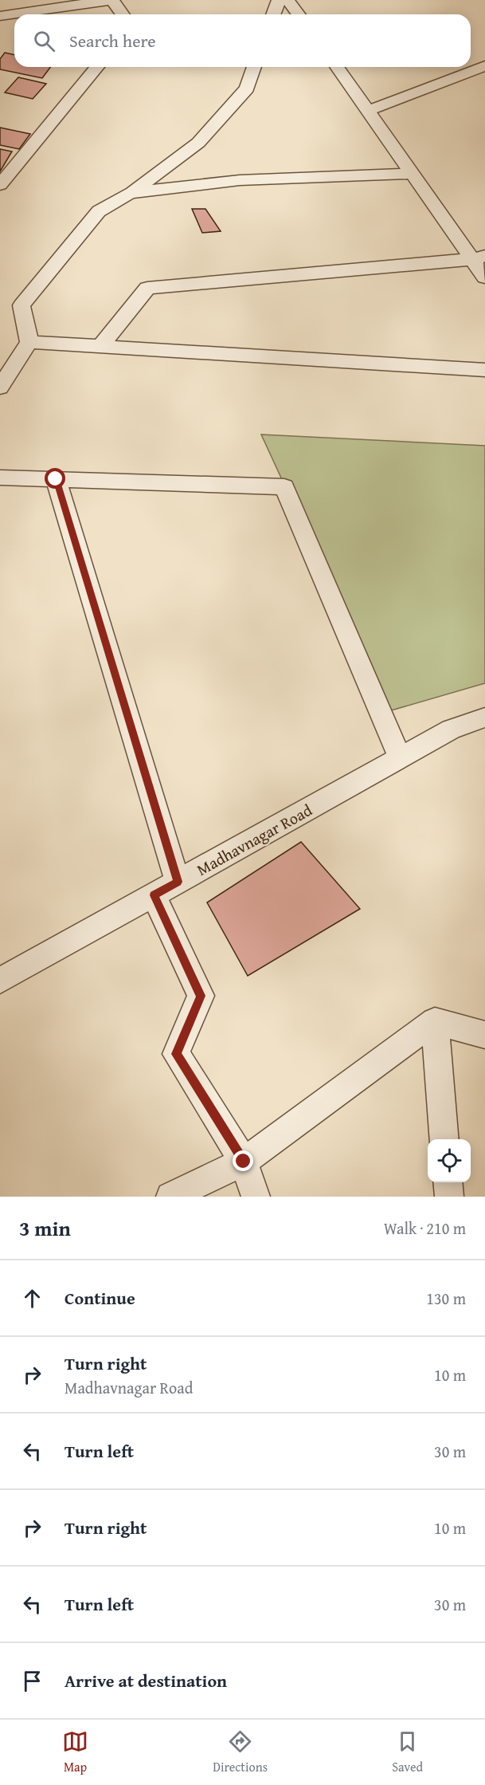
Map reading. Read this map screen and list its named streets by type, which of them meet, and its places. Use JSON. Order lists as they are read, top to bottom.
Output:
{
  "streets": {
    "street": ["Madhavnagar Road"]
  },
  "page": {
    "search": "Search here",
    "heading": ["3 min", "Walk · 210 m"],
    "list": [
      ["Continue", "130 m"],
      ["Turn right", "Madhavnagar Road", "10 m"],
      ["Turn left", "30 m"],
      ["Turn right", "10 m"],
      ["Turn left", "30 m"],
      "Arrive at destination"
    ],
    "nav": ["Map", "Directions", "Saved"]
  }
}
